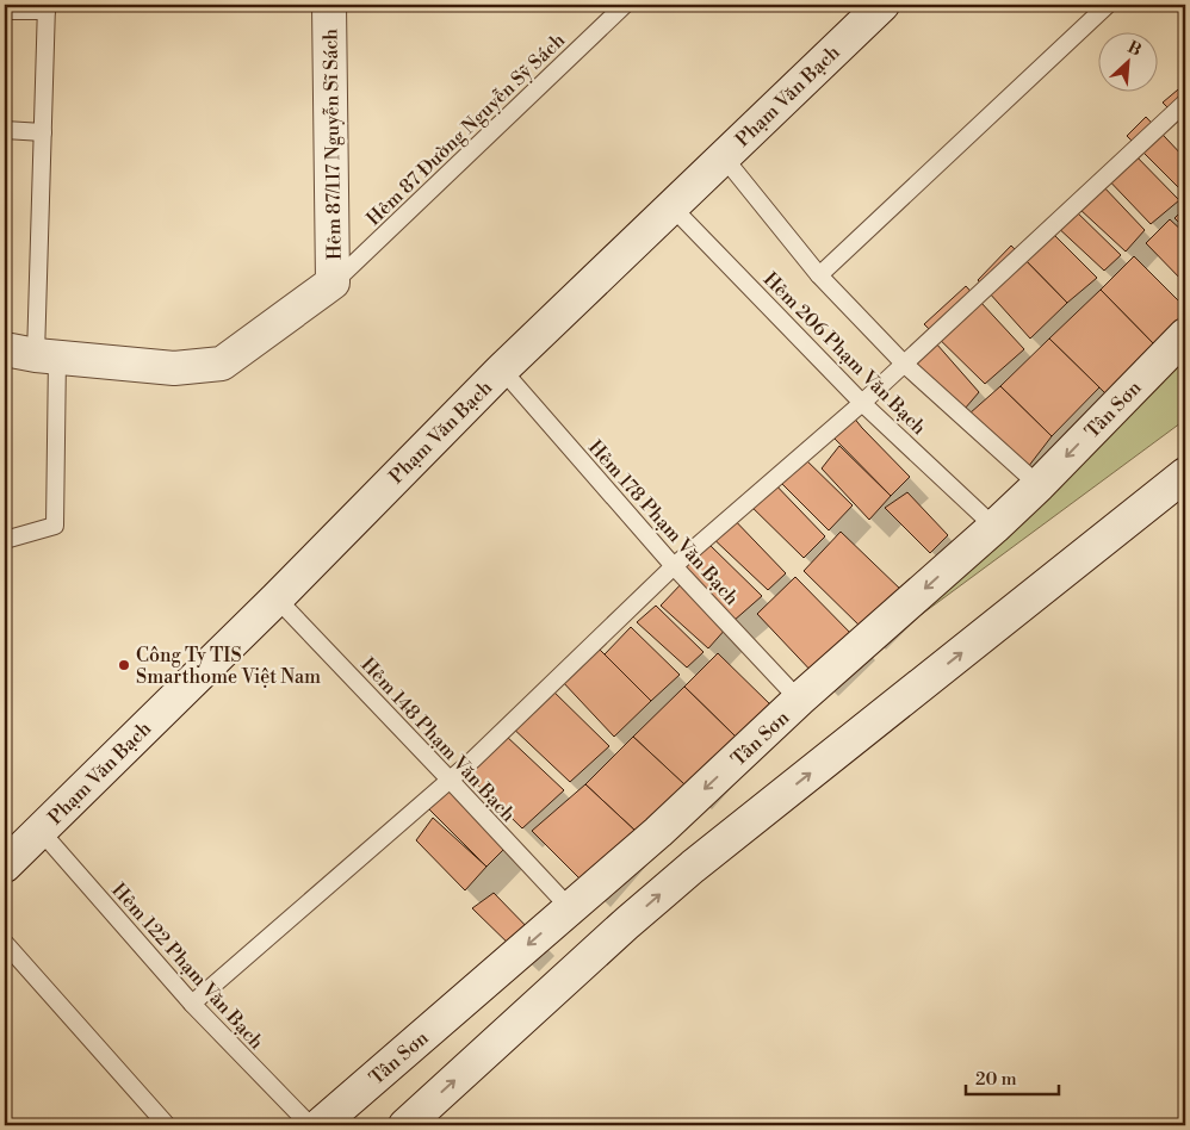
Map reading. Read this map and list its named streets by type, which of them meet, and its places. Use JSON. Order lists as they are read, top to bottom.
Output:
{
  "streets": {
    "street": ["Phạm Văn Bạch", "Hẻm 87/117 Nguyễn Sĩ Sách", "Tân Sơn"],
    "lane": [
      "Hẻm 87 Đường Nguyễn Sỹ Sách",
      "Hẻm 206 Phạm Văn Bạch",
      "Hẻm 178 Phạm Văn Bạch",
      "Hẻm 148 Phạm Văn Bạch",
      "Hẻm 122 Phạm Văn Bạch"
    ]
  },
  "crossings": [
    ["Phạm Văn Bạch", "Hẻm 206 Phạm Văn Bạch"],
    ["Phạm Văn Bạch", "Hẻm 178 Phạm Văn Bạch"],
    ["Phạm Văn Bạch", "Hẻm 148 Phạm Văn Bạch"],
    ["Phạm Văn Bạch", "Hẻm 122 Phạm Văn Bạch"],
    ["Hẻm 87 Đường Nguyễn Sỹ Sách", "Hẻm 87/117 Nguyễn Sĩ Sách"],
    ["Hẻm 206 Phạm Văn Bạch", "Tân Sơn"],
    ["Tân Sơn", "Hẻm 178 Phạm Văn Bạch"],
    ["Tân Sơn", "Hẻm 148 Phạm Văn Bạch"]
  ],
  "places": ["Công Ty TIS Smarthome Việt Nam"],
  "scale_bar": "20 m",
  "north": "top right"
}
